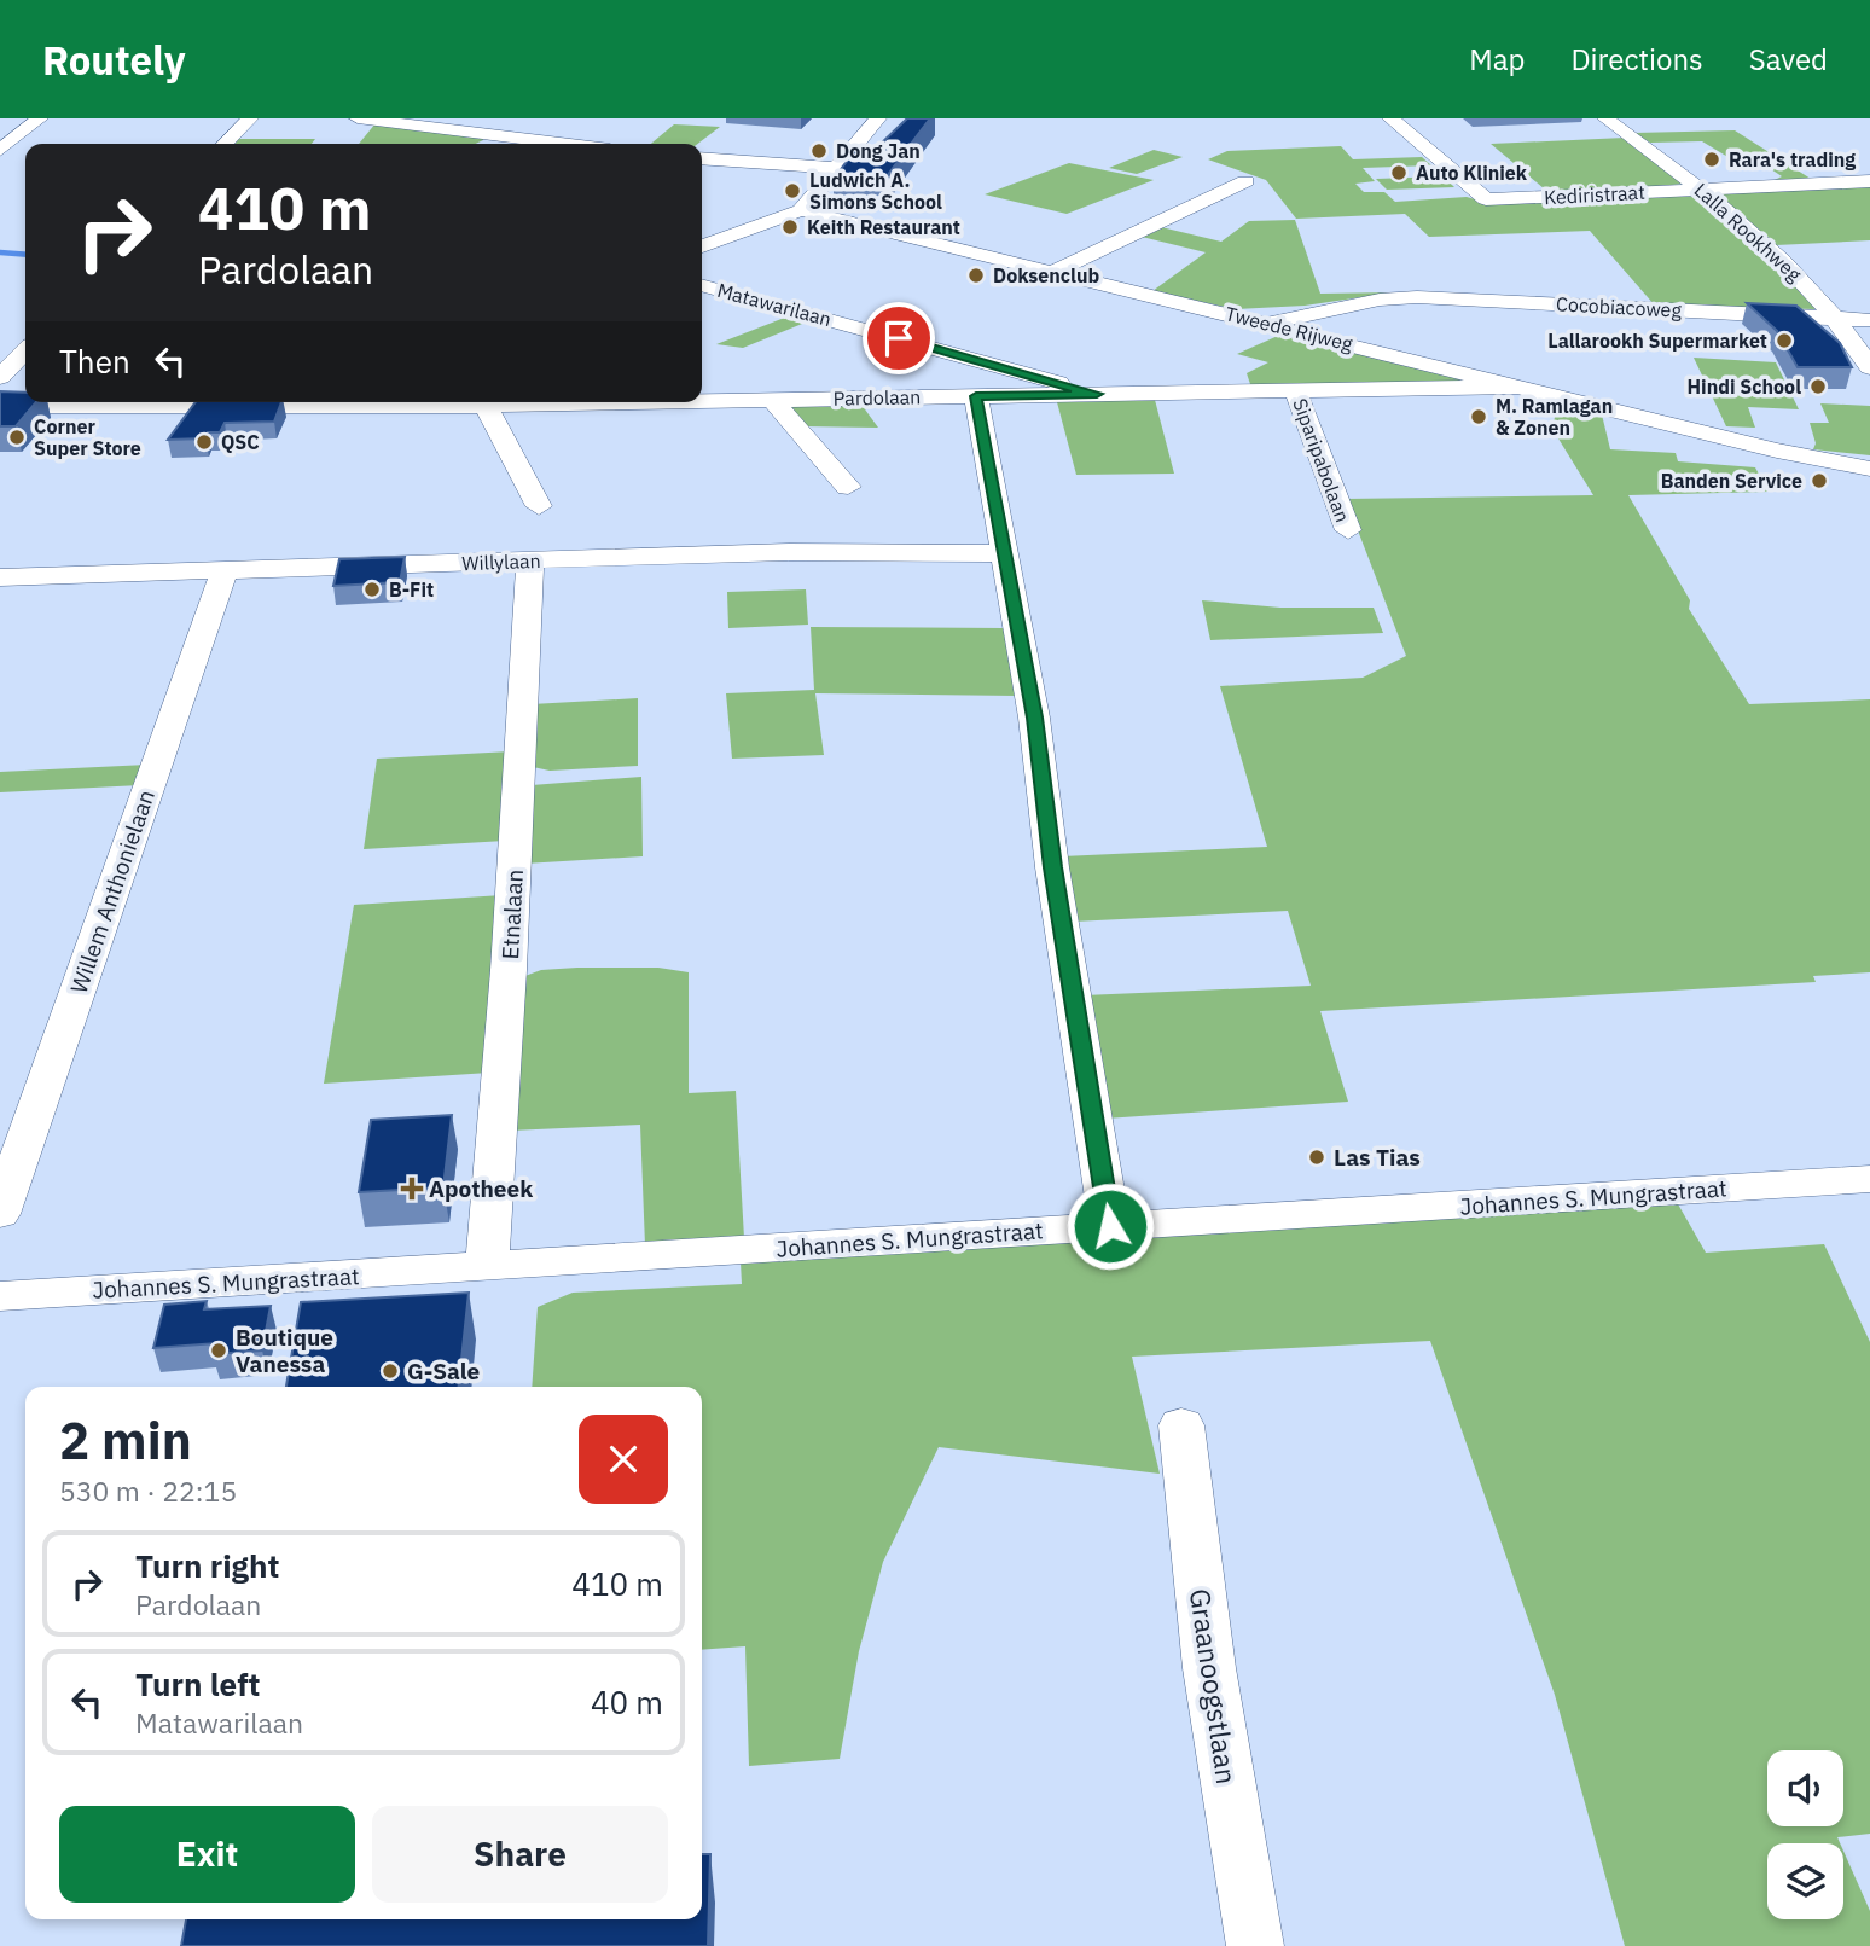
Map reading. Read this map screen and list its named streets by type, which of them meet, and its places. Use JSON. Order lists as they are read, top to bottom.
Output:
{
  "streets": {
    "street": [
      "Kediristraat",
      "Lalla Rookhweg",
      "Matawarilaan",
      "Cocobiacoweg",
      "Tweede Rijweg",
      "Pardolaan",
      "Siparipabolaan",
      "Willylaan",
      "Willem Anthonielaan",
      "Etnalaan",
      "Johannes S. Mungrastraat",
      "Graanoogstlaan"
    ]
  },
  "crossings": [
    ["Kediristraat", "Lalla Rookhweg"],
    ["Lalla Rookhweg", "Cocobiacoweg"],
    ["Matawarilaan", "Pardolaan"],
    ["Cocobiacoweg", "Tweede Rijweg"],
    ["Tweede Rijweg", "Pardolaan"],
    ["Pardolaan", "Siparipabolaan"],
    ["Willylaan", "Willem Anthonielaan"],
    ["Willylaan", "Etnalaan"],
    ["Etnalaan", "Johannes S. Mungrastraat"]
  ],
  "places": {
    "other": [
      "Dong Jan",
      "Rara's trading",
      "Auto Kliniek",
      "Ludwich A. Simons School",
      "Keith Restaurant",
      "Doksenclub",
      "Lallarookh Supermarket",
      "Hindi School",
      "M. Ramlagan & Zonen",
      "Corner Super Store",
      "QSC",
      "Banden Service",
      "B-Fit",
      "Las Tias",
      "Boutique Vanessa",
      "G-Sale"
    ],
    "health": ["Apotheek"]
  },
  "page": {
    "header": "Routely",
    "nav": ["Map", "Directions", "Saved"],
    "turn": ["410 m", "Pardolaan"],
    "then": "Then",
    "heading": ["2 min", "530 m · 22:15"],
    "list": [
      {
        "name": "Turn right",
        "note": "Pardolaan",
        "value": "410 m"
      },
      {
        "name": "Turn left",
        "note": "Matawarilaan",
        "value": "40 m"
      }
    ],
    "buttons": ["Exit", "Share"]
  }
}
